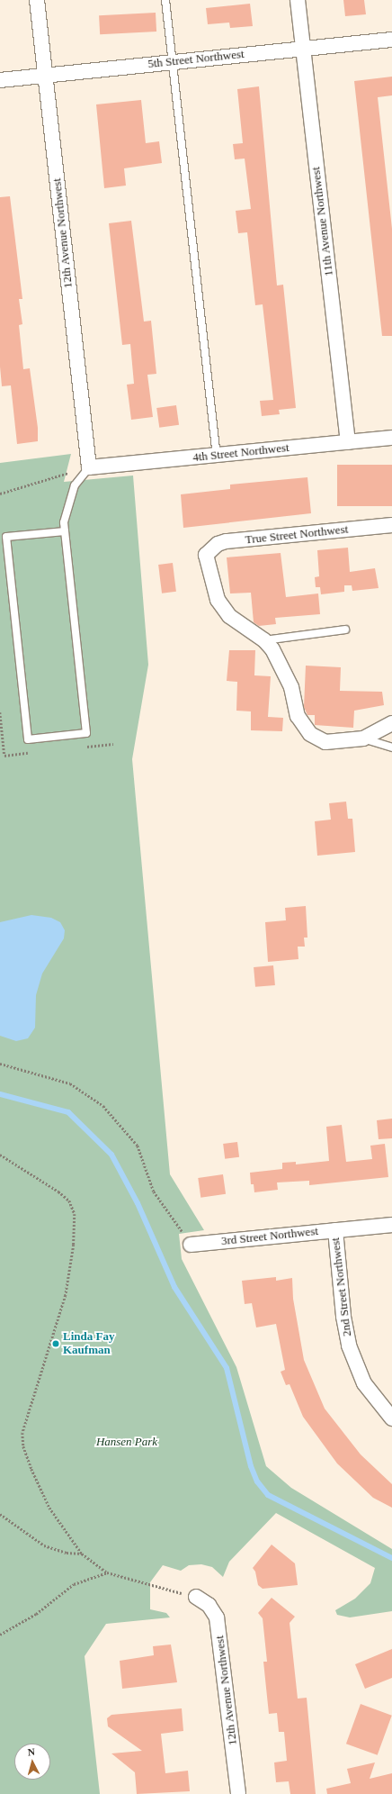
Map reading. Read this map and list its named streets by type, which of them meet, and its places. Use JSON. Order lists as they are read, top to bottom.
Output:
{
  "streets": {
    "street": [
      "5th Street Northwest",
      "11th Avenue Northwest",
      "12th Avenue Northwest",
      "4th Street Northwest",
      "True Street Northwest",
      "3rd Street Northwest",
      "2nd Street Northwest"
    ]
  },
  "crossings": [
    ["5th Street Northwest", "11th Avenue Northwest"],
    ["5th Street Northwest", "12th Avenue Northwest"],
    ["11th Avenue Northwest", "4th Street Northwest"],
    ["12th Avenue Northwest", "4th Street Northwest"],
    ["3rd Street Northwest", "2nd Street Northwest"]
  ],
  "parks": ["Hansen Park"],
  "places": ["Linda Fay Kaufman"],
  "north": "top"
}
